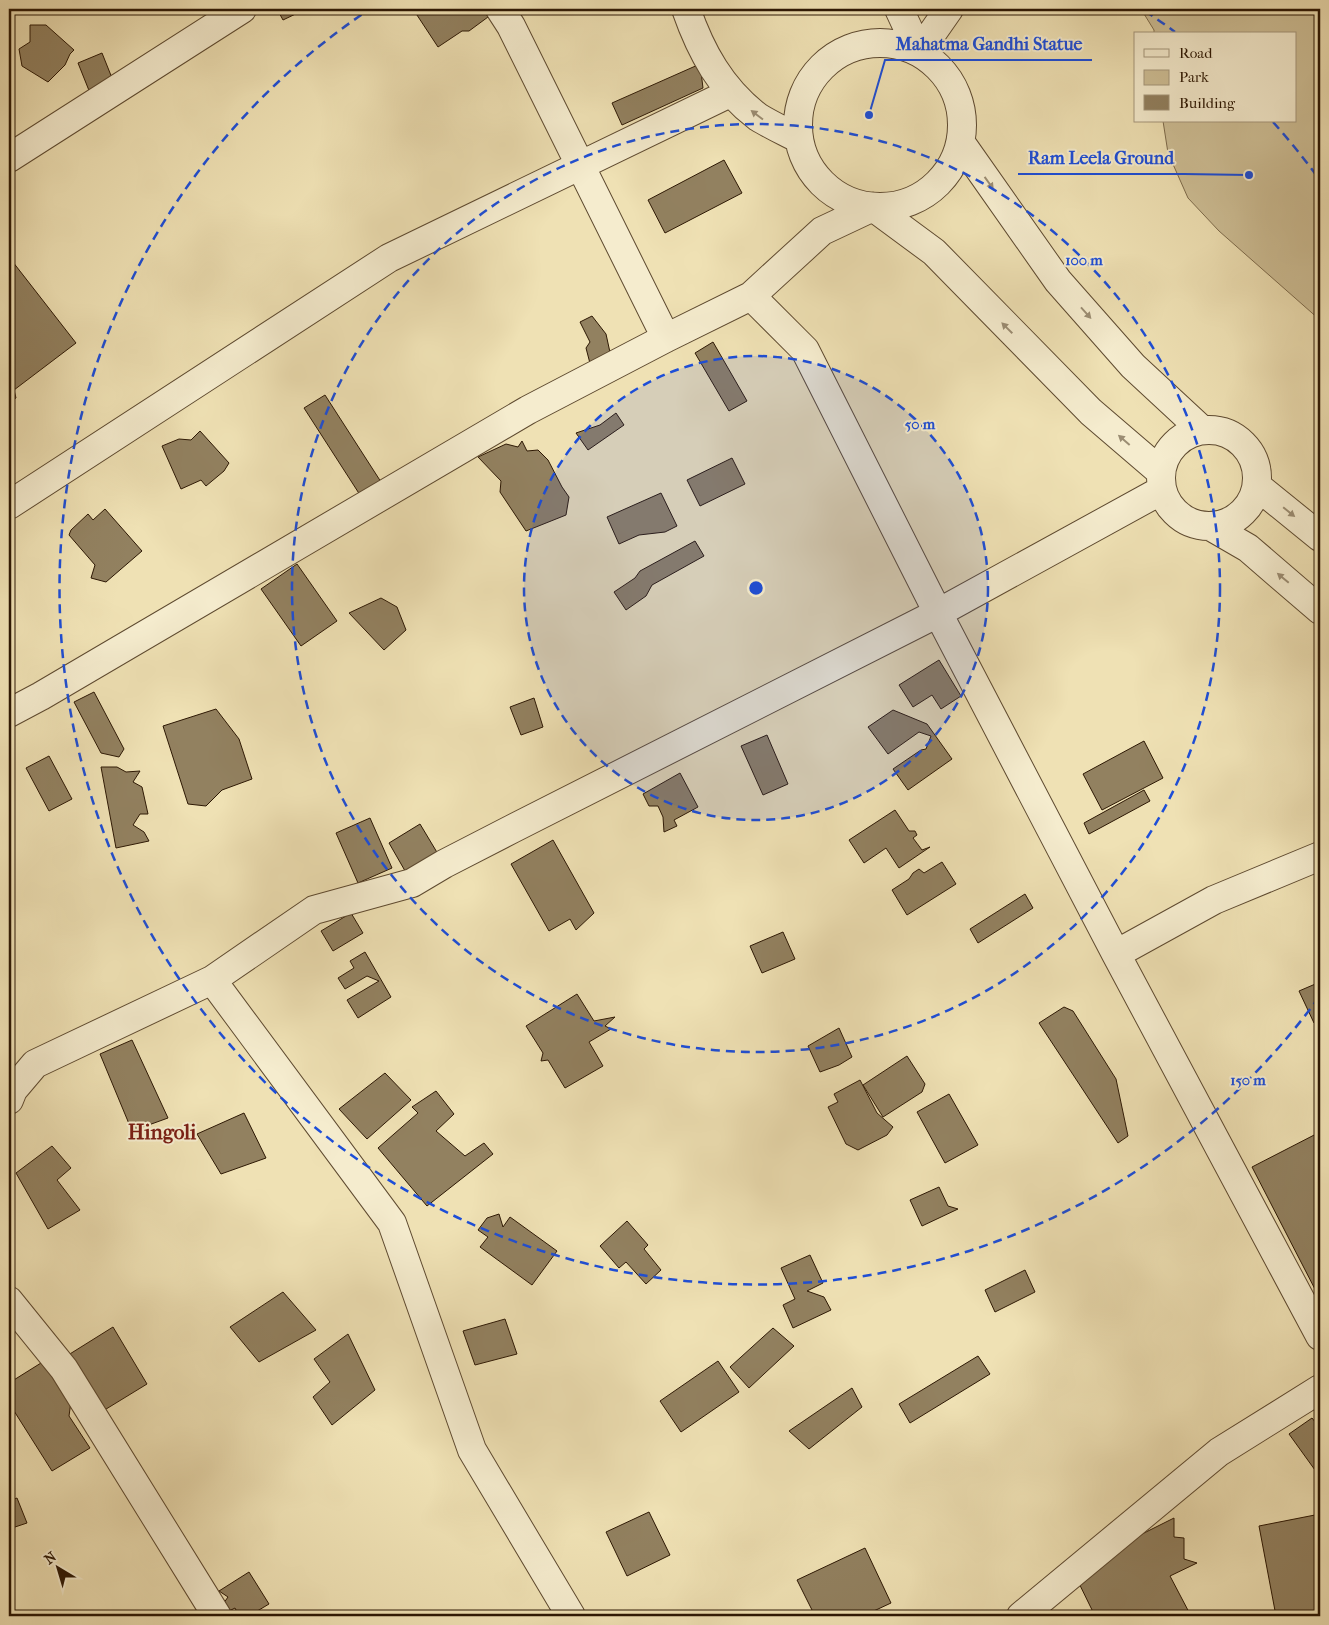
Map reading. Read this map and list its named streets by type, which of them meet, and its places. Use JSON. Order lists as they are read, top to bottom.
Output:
{
  "districts": ["Hingoli"],
  "places": ["Mahatma Gandhi Statue", "Ram Leela Ground"],
  "legend": ["Road", "Park", "Building"],
  "north": "top left",
  "rings": ["100 m", "50 m", "150 m"]
}
